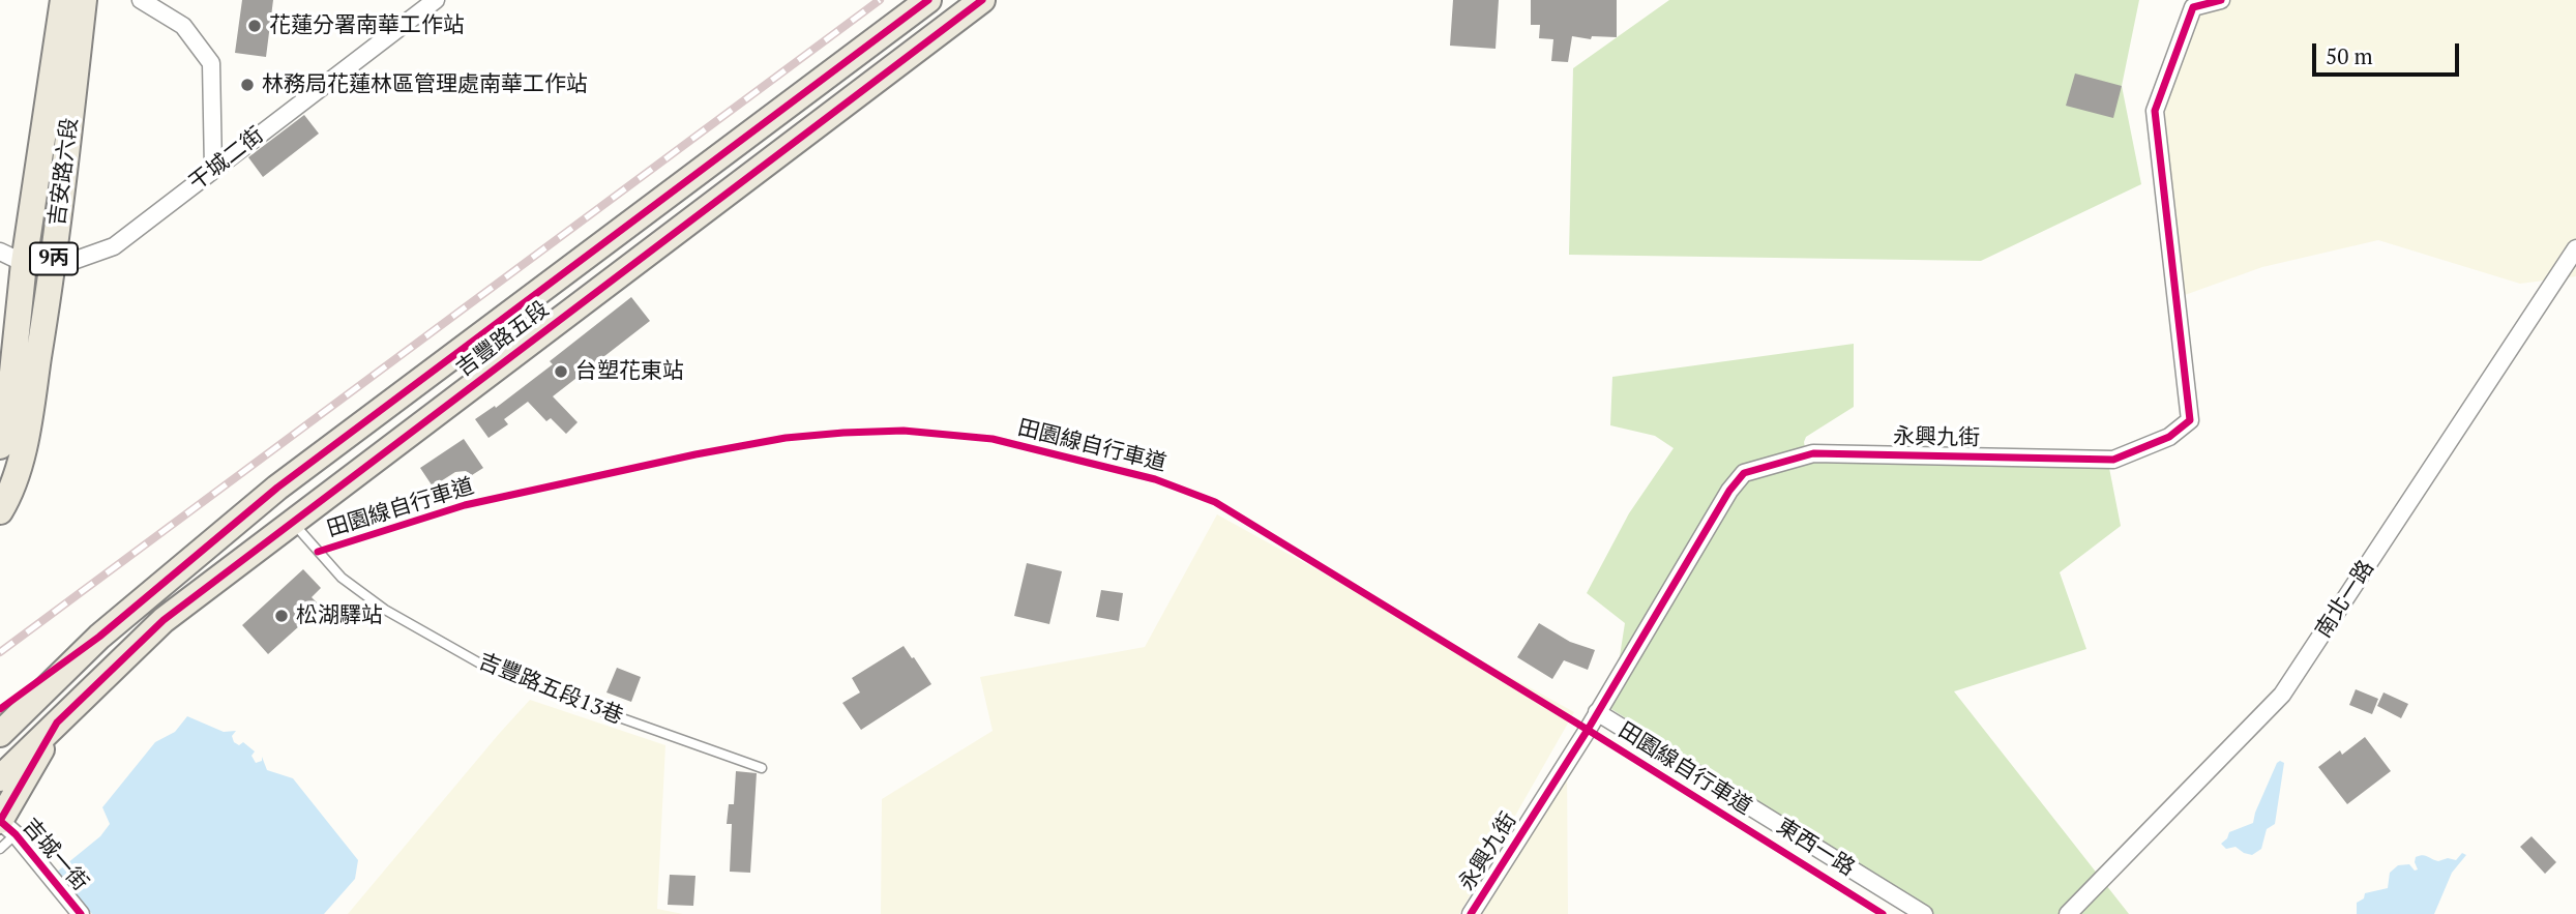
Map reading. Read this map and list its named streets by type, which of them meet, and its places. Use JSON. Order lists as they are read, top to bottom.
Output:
{
  "streets": {
    "main road": ["吉安路六段", "9丙", "吉豐路五段"],
    "street": [
      "干城二街",
      "永興九街",
      "南北一路",
      "東西一路",
      "吉城一街"
    ],
    "lane": ["吉豐路五段13巷"],
    "cycle path": ["田園線自行車道"]
  },
  "crossings": [
    ["干城二街", "吉安路六段"],
    ["吉豐路五段", "吉豐路五段13巷"],
    ["永興九街", "東西一路"]
  ],
  "places": [
    "花蓮分署南華工作站",
    "林務局花蓮林區管理處南華工作站",
    "台塑花東站",
    "松湖驛站"
  ],
  "scale_bar": "50 m"
}
